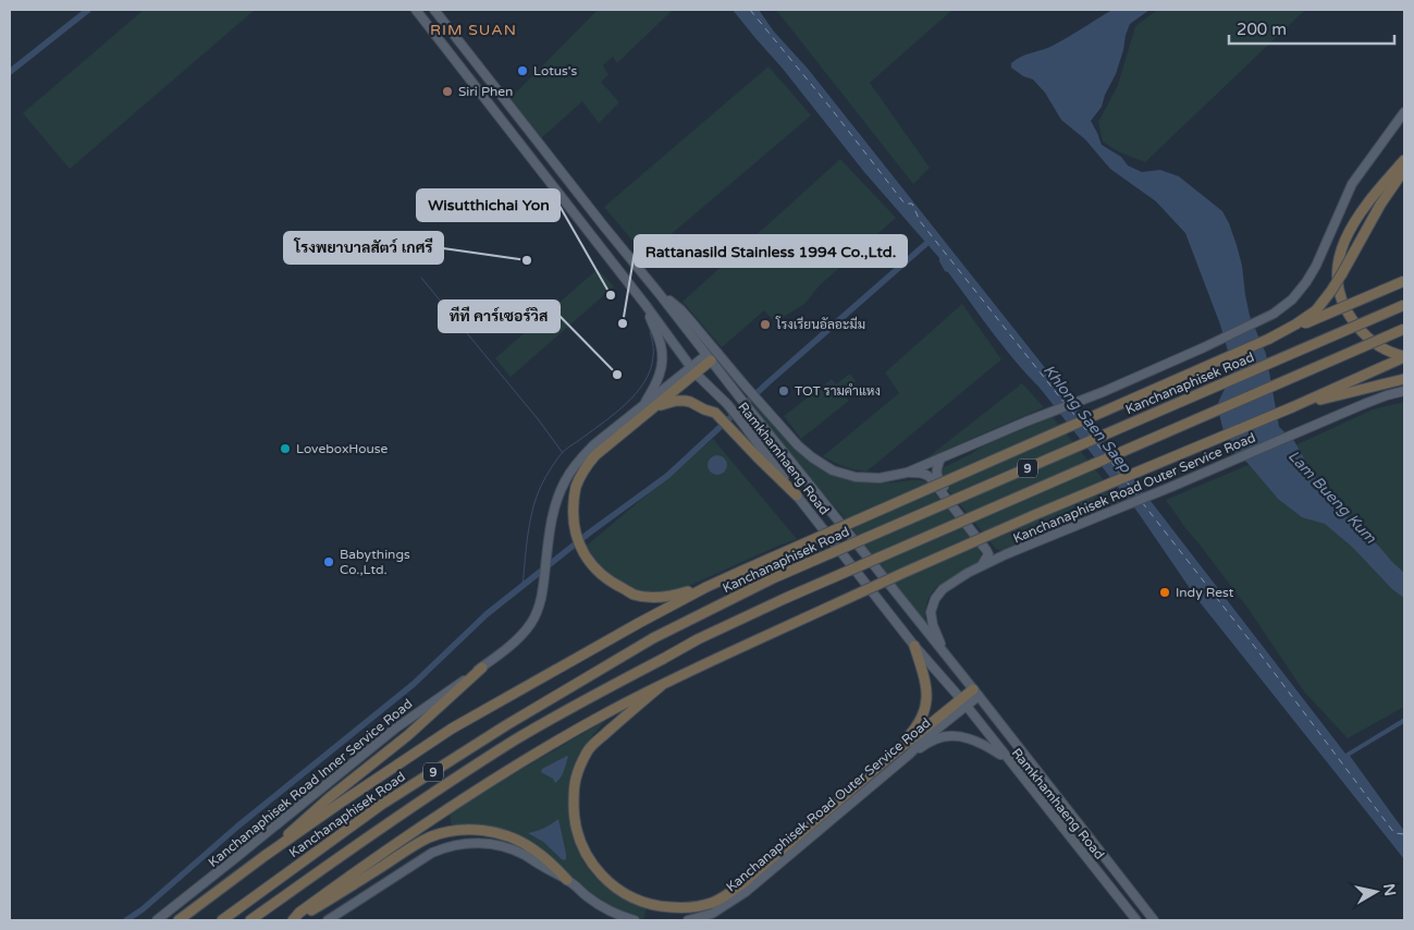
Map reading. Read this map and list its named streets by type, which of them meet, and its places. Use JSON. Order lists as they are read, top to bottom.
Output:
{
  "streets": {
    "highway": ["Kanchanaphisek Road", "9"],
    "main road": ["Ramkhamhaeng Road", "Kanchanaphisek Road Outer Service Road", "Kanchanaphisek Road Inner Service Road"]
  },
  "crossings": [
    ["Ramkhamhaeng Road", "Kanchanaphisek Road Outer Service Road"],
    ["Ramkhamhaeng Road", "Kanchanaphisek Road Inner Service Road"]
  ],
  "districts": ["RIM SUAN"],
  "water": ["Khlong Saen Saep", "Lam Bueng Kum"],
  "places": [
    "Lotus's",
    "Siri Phen",
    "โรงพยาบาลสัตว์ เกศรี",
    "Wisutthichai Yon",
    "Rattanasild Stainless 1994 Co.,Ltd.",
    "โรงเรียนอัลอะมีม",
    "ทีที คาร์เซอร์วิส",
    "TOT รามคำแหง",
    "LoveboxHouse",
    "Babythings Co.,Ltd.",
    "Indy Rest"
  ],
  "scale_bar": "200 m",
  "north": "right"
}
